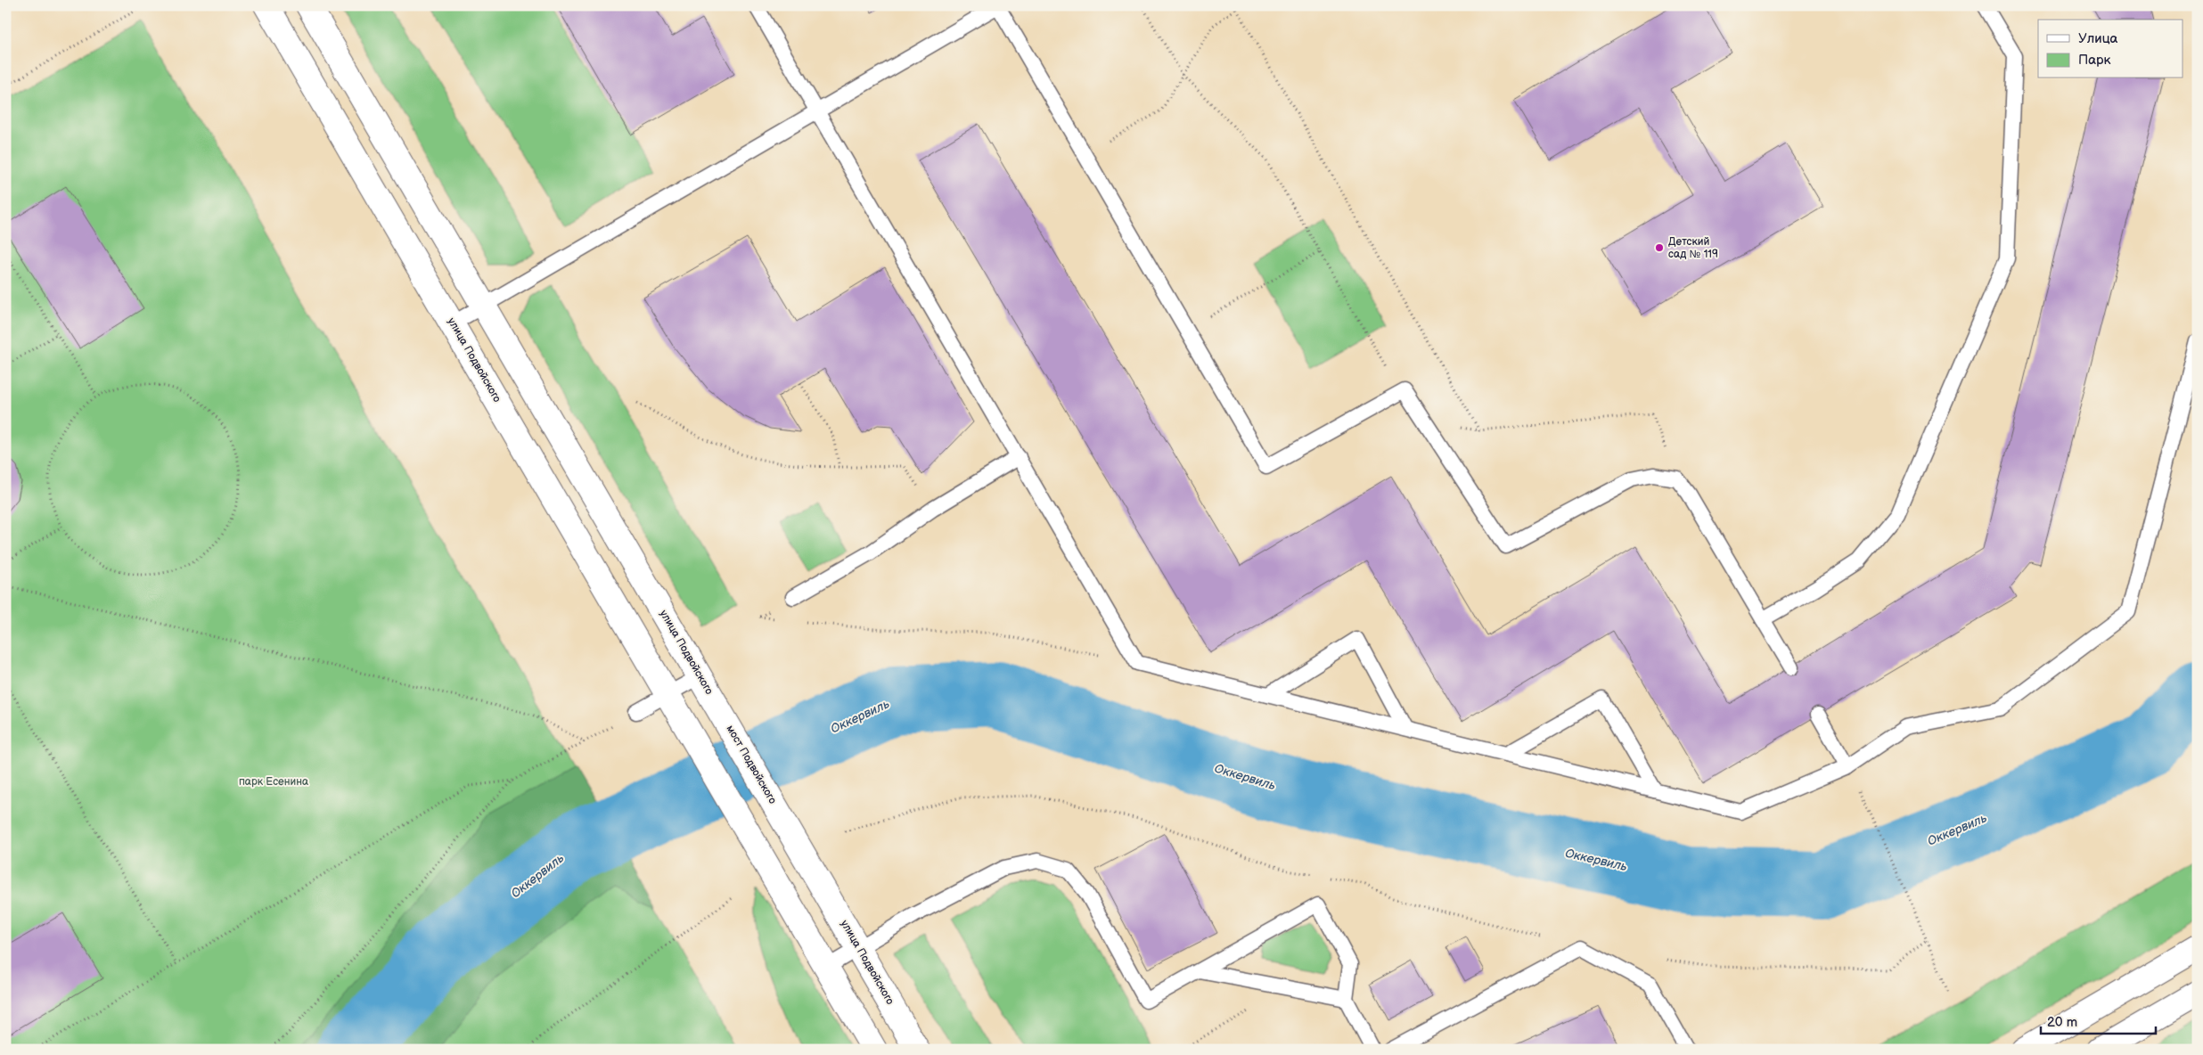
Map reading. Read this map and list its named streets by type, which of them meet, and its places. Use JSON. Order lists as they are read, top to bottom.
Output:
{
  "streets": {
    "street": ["улица Подвойского", "мост Подвойского"]
  },
  "crossings": [
    ["улица Подвойского", "мост Подвойского"]
  ],
  "water": ["Оккервиль"],
  "parks": ["парк Есенина"],
  "places": ["Детский сад № 119"],
  "legend": ["Улица", "Парк"],
  "scale_bar": "20 m"
}
